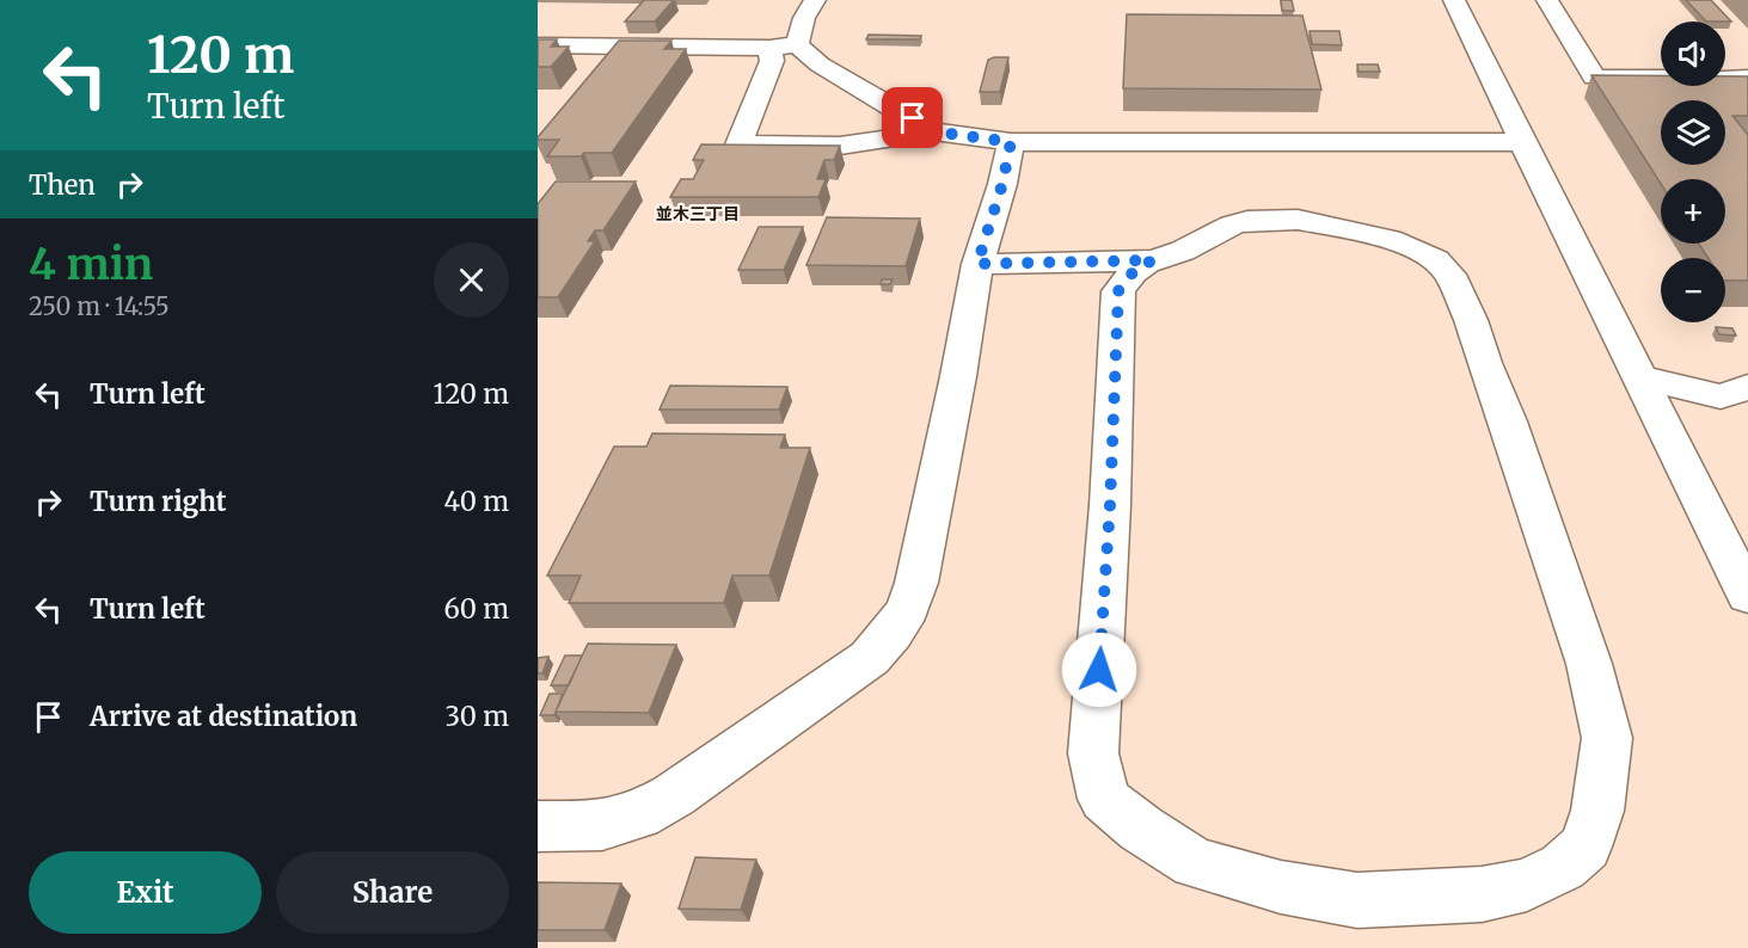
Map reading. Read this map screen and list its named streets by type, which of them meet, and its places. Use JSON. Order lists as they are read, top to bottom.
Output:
{
  "districts": ["並木三丁目"],
  "page": {
    "turn": ["120 m", "Turn left"],
    "map_buttons": ["+", "−"],
    "then": "Then",
    "heading": ["4 min", "250 m · 14:55"],
    "list": [
      {
        "name": "Turn left",
        "value": "120 m"
      },
      {
        "name": "Turn right",
        "value": "40 m"
      },
      {
        "name": "Turn left",
        "value": "60 m"
      },
      {
        "name": "Arrive at destination",
        "value": "30 m"
      }
    ],
    "buttons": ["Exit", "Share"]
  }
}
